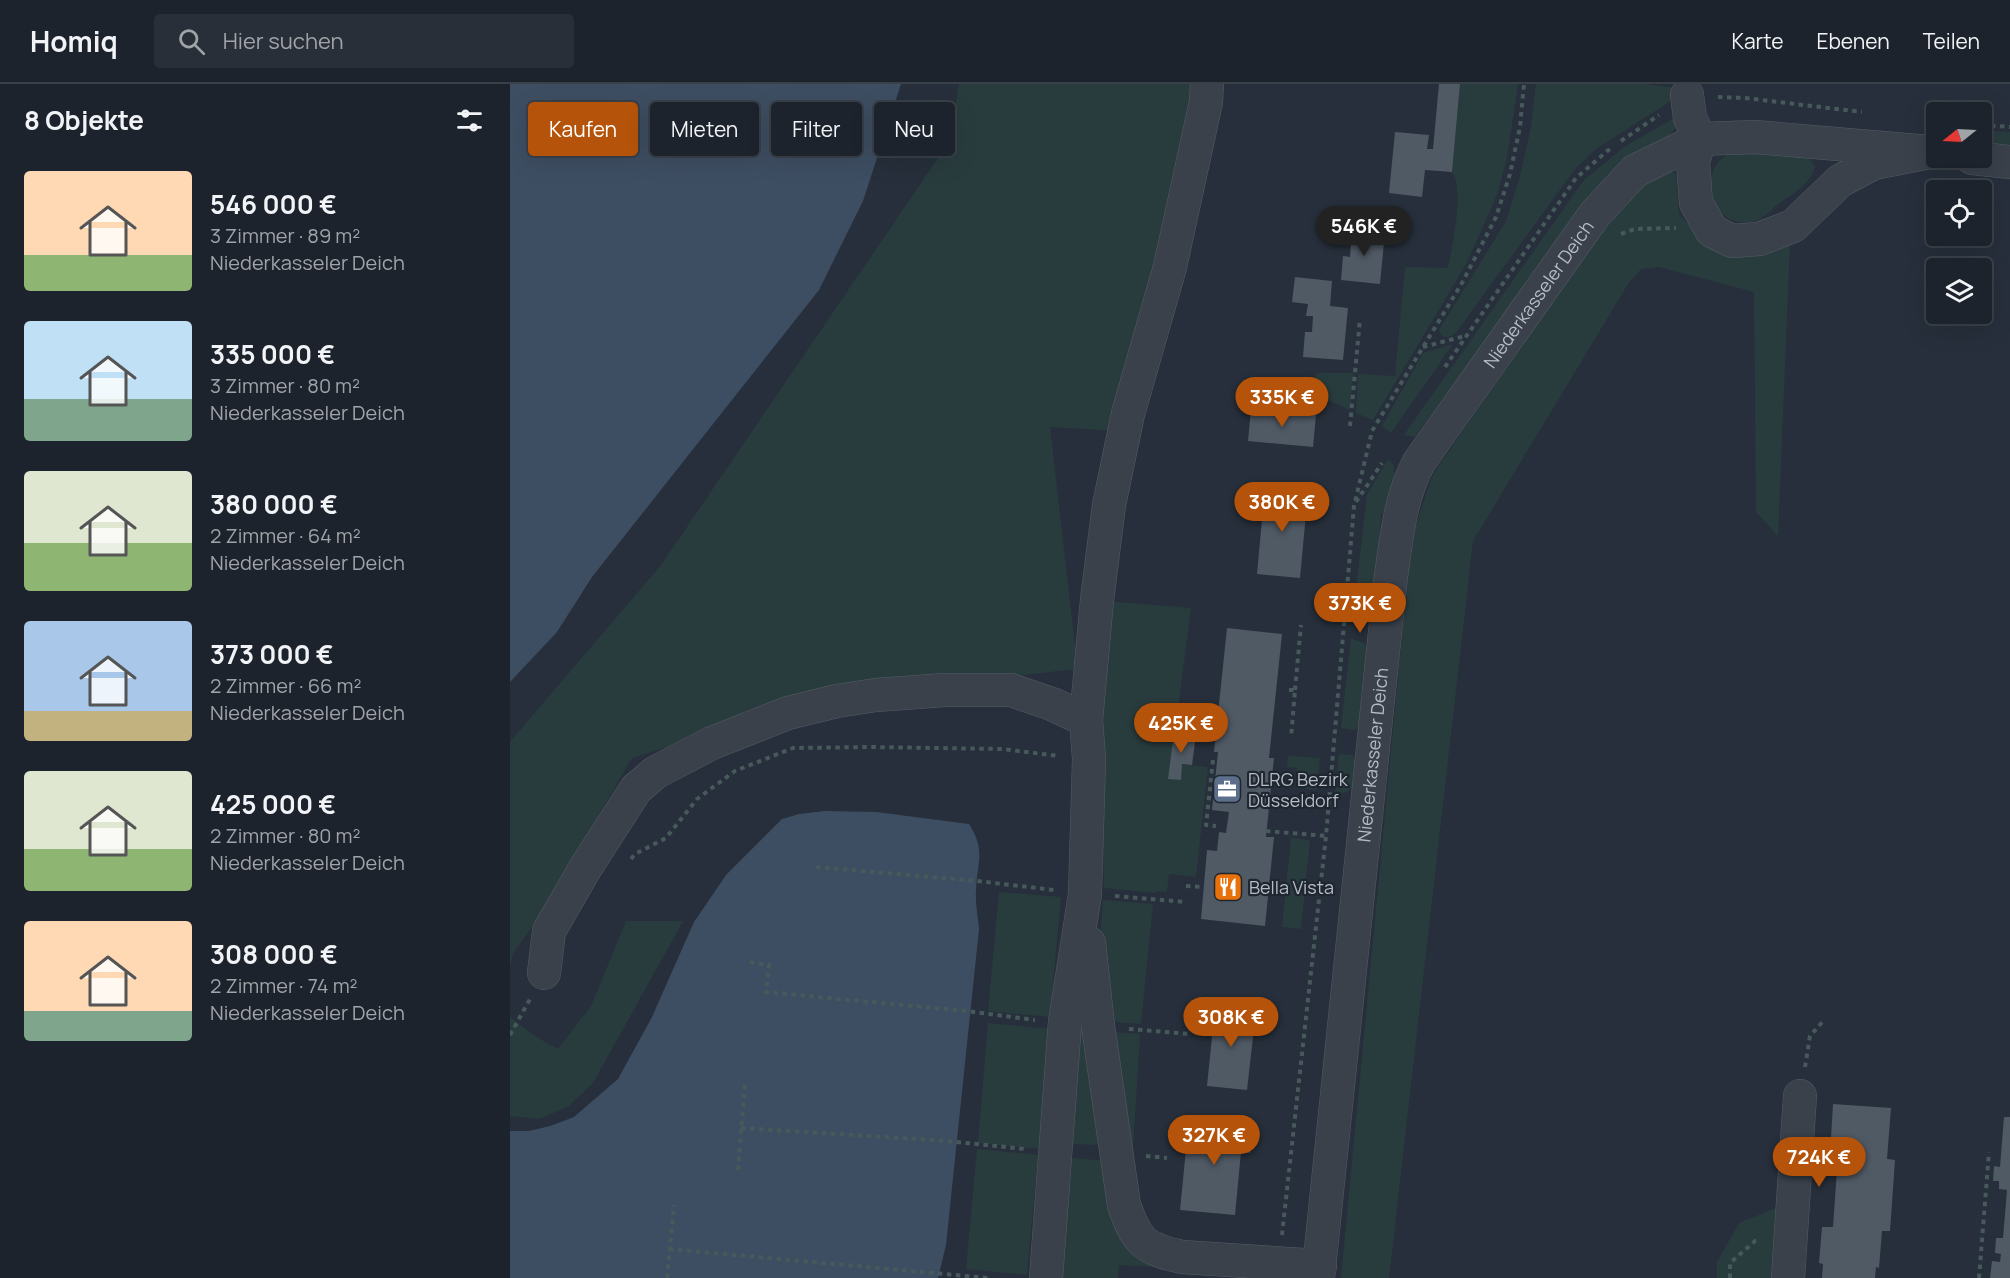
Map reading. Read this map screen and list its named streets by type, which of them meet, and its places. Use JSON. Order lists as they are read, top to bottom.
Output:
{
  "streets": {
    "street": ["Niederkasseler Deich"]
  },
  "places": {
    "office": ["DLRG Bezirk Düsseldorf"],
    "restaurant": ["Bella Vista"]
  },
  "north": "left",
  "page": {
    "header": "Homiq",
    "search": "Hier suchen",
    "nav": ["Karte", "Ebenen", "Teilen"],
    "heading": "8 Objekte",
    "chip": [
      "Kaufen",
      "Mieten",
      "Filter",
      "Neu"
    ],
    "list": [
      {
        "name": "546 000 €",
        "note": "3 Zimmer · 89 m² · Niederkasseler Deich"
      },
      {
        "name": "335 000 €",
        "note": "3 Zimmer · 80 m² · Niederkasseler Deich"
      },
      {
        "name": "380 000 €",
        "note": "2 Zimmer · 64 m² · Niederkasseler Deich"
      },
      {
        "name": "373 000 €",
        "note": "2 Zimmer · 66 m² · Niederkasseler Deich"
      },
      {
        "name": "425 000 €",
        "note": "2 Zimmer · 80 m² · Niederkasseler Deich"
      },
      {
        "name": "308 000 €",
        "note": "2 Zimmer · 74 m² · Niederkasseler Deich"
      }
    ],
    "price": [
      "546K €",
      "335K €",
      "380K €",
      "373K €",
      "425K €",
      "308K €",
      "327K €",
      "724K €"
    ]
  }
}
